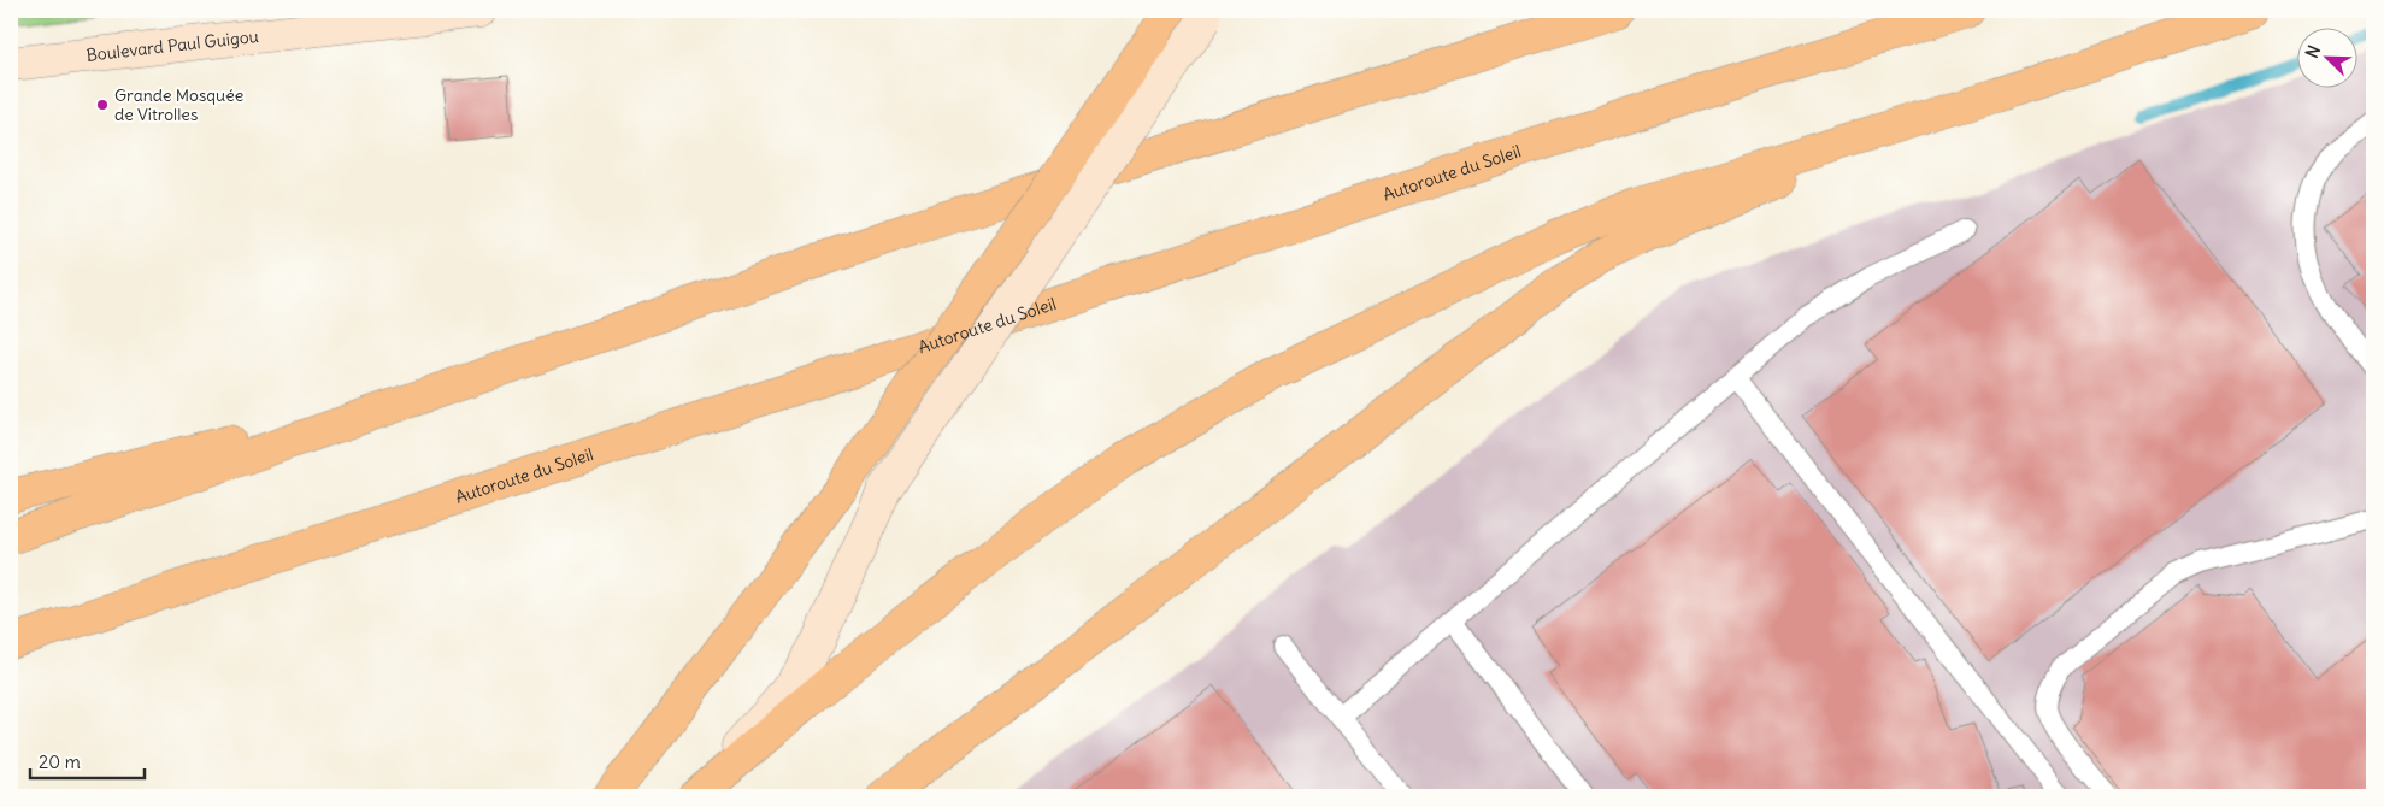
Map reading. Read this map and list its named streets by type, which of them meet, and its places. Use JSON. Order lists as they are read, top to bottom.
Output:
{
  "streets": {
    "main road": ["Autoroute du Soleil"],
    "street": ["Boulevard Paul Guigou"]
  },
  "places": ["Grande Mosquée de Vitrolles"],
  "scale_bar": "20 m",
  "north": "top left"
}
